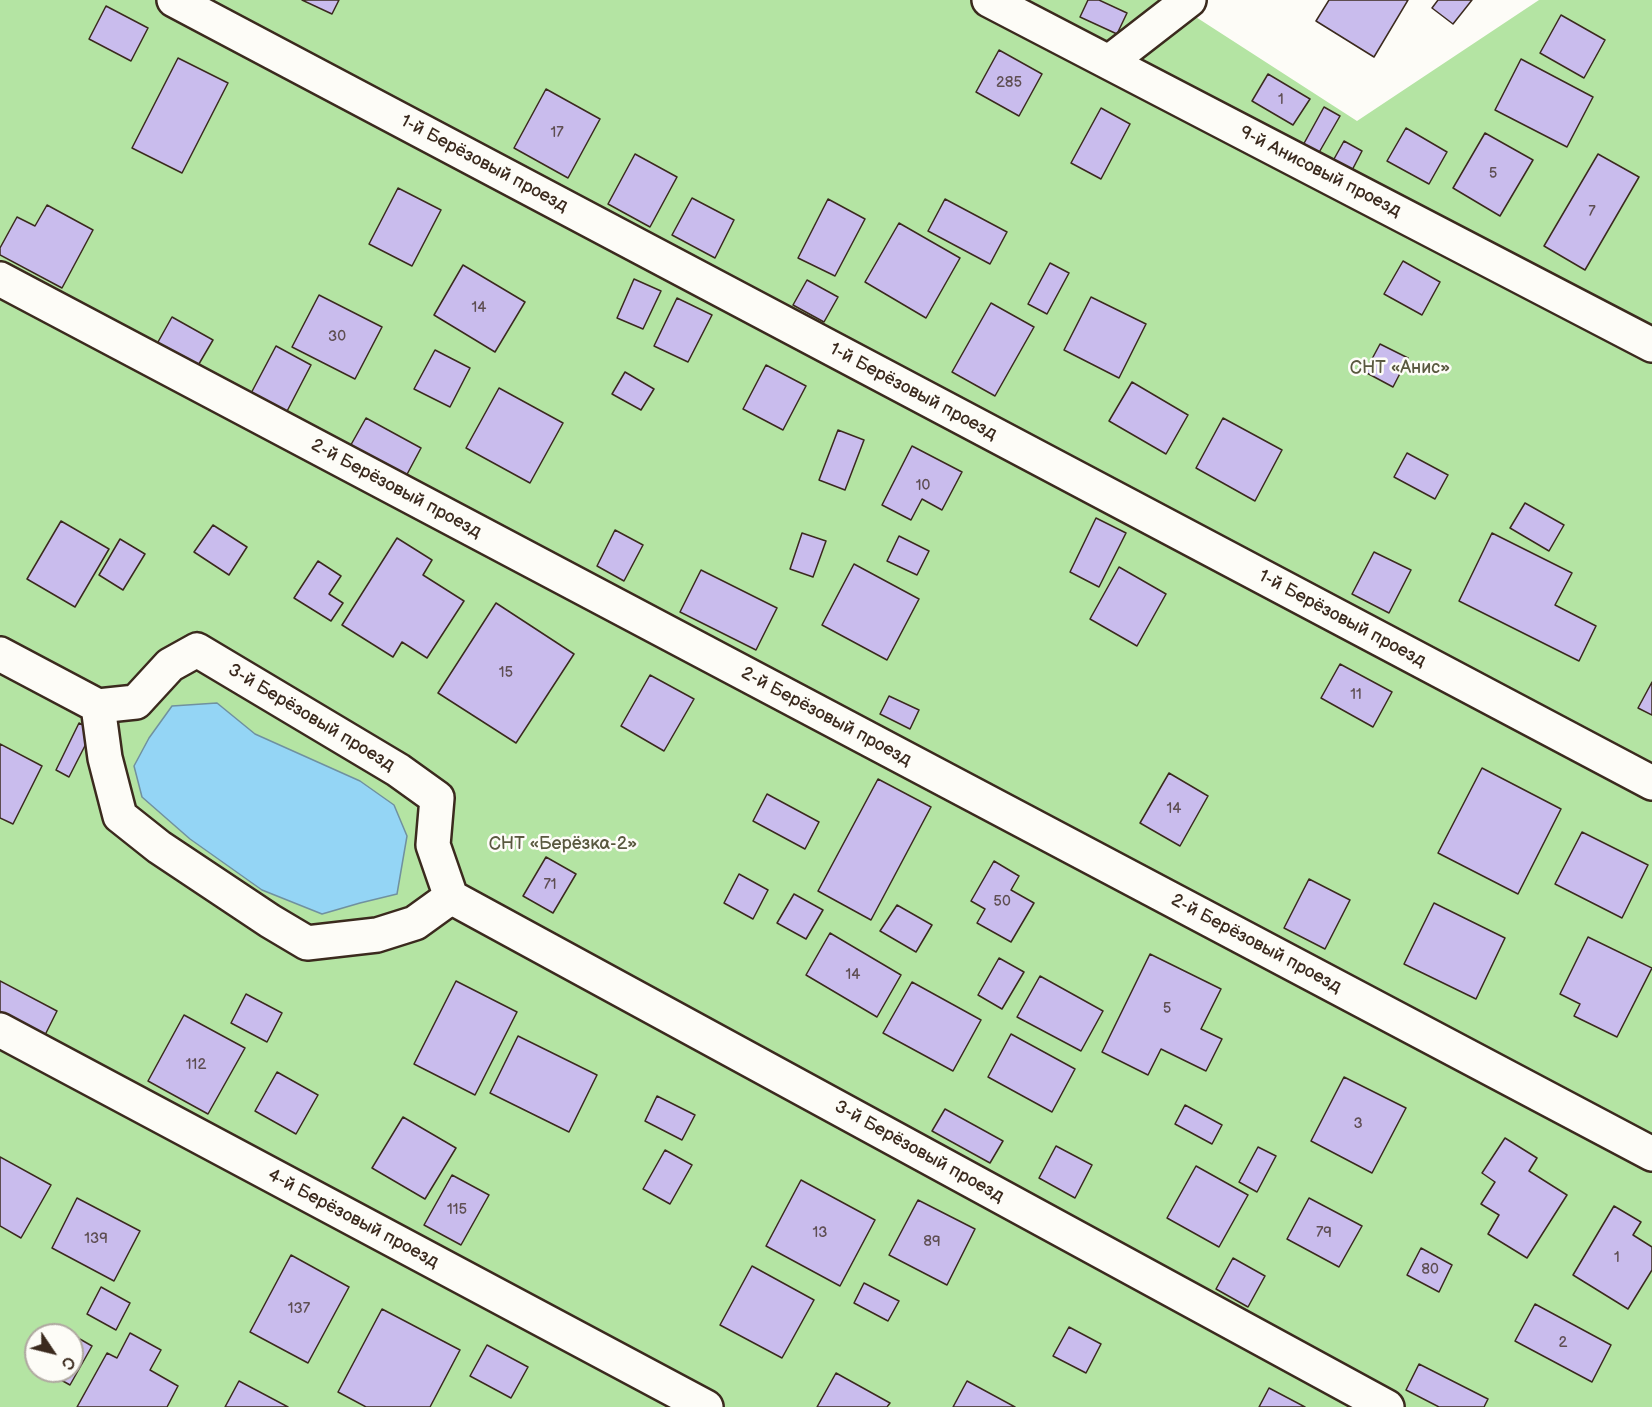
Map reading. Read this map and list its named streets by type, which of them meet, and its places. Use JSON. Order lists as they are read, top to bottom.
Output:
{
  "streets": {
    "street": [
      "1-й Берёзовый проезд",
      "9-й Анисовый проезд",
      "2-й Берёзовый проезд",
      "3-й Берёзовый проезд",
      "4-й Берёзовый проезд"
    ]
  },
  "parks": ["СНТ «Анис»", "СНТ «Берёзка-2»"],
  "house_numbers": [
    "285",
    "1",
    "17",
    "5",
    "7",
    "14",
    "30",
    "10",
    "15",
    "11",
    "14",
    "71",
    "50",
    "14",
    "5",
    "112",
    "3",
    "115",
    "13",
    "79",
    "139",
    "89",
    "1",
    "80",
    "137",
    "2"
  ],
  "north": "bottom right"
}
